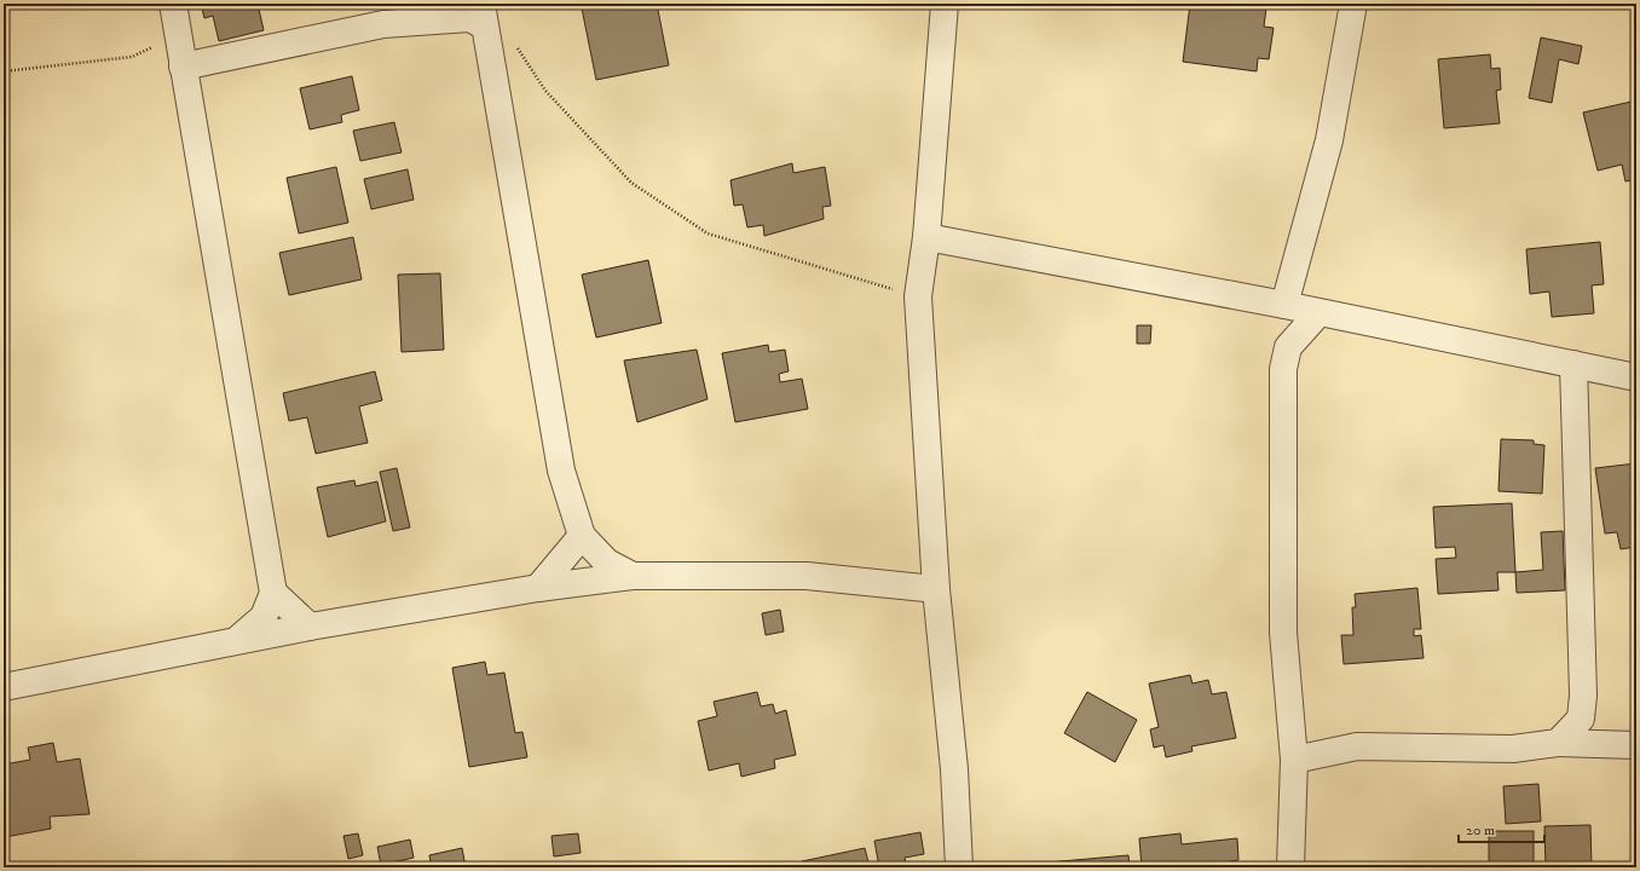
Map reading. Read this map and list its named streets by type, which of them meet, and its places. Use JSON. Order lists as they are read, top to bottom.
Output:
{
  "scale_bar": "20 m"
}
